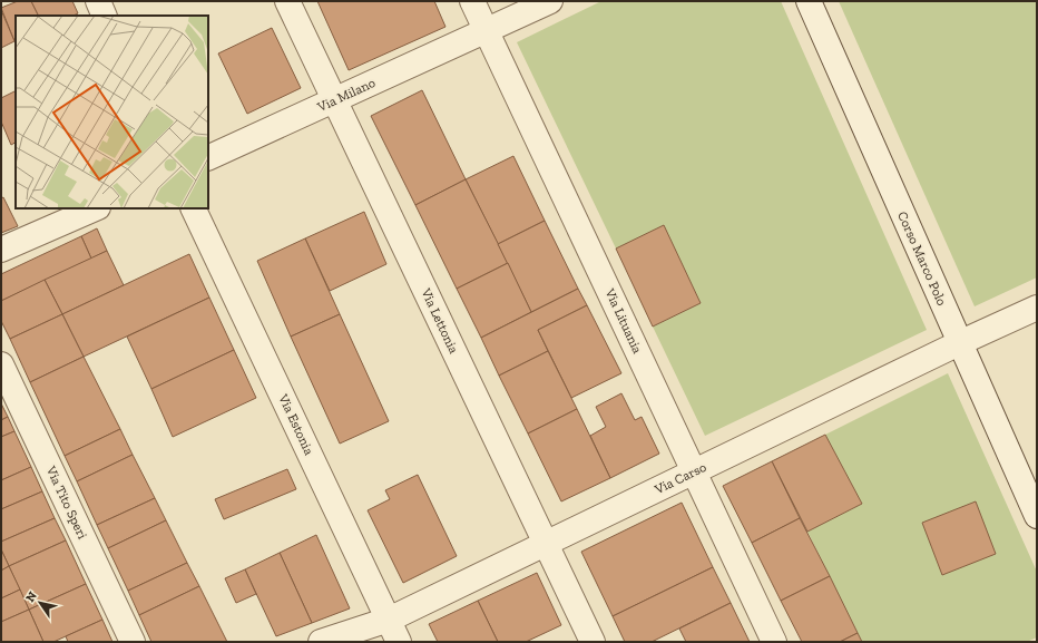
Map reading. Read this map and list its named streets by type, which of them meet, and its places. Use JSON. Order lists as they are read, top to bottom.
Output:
{
  "streets": {
    "street": [
      "Via Milano",
      "Corso Marco Polo",
      "Via Lettonia",
      "Via Lituania",
      "Via Estonia",
      "Via Carso",
      "Via Tito Speri"
    ]
  },
  "crossings": [
    ["Via Milano", "Via Lettonia"],
    ["Via Milano", "Via Lituania"],
    ["Corso Marco Polo", "Via Carso"],
    ["Via Lettonia", "Via Carso"],
    ["Via Lituania", "Via Carso"],
    ["Via Estonia", "Via Carso"]
  ],
  "north": "top left"
}
